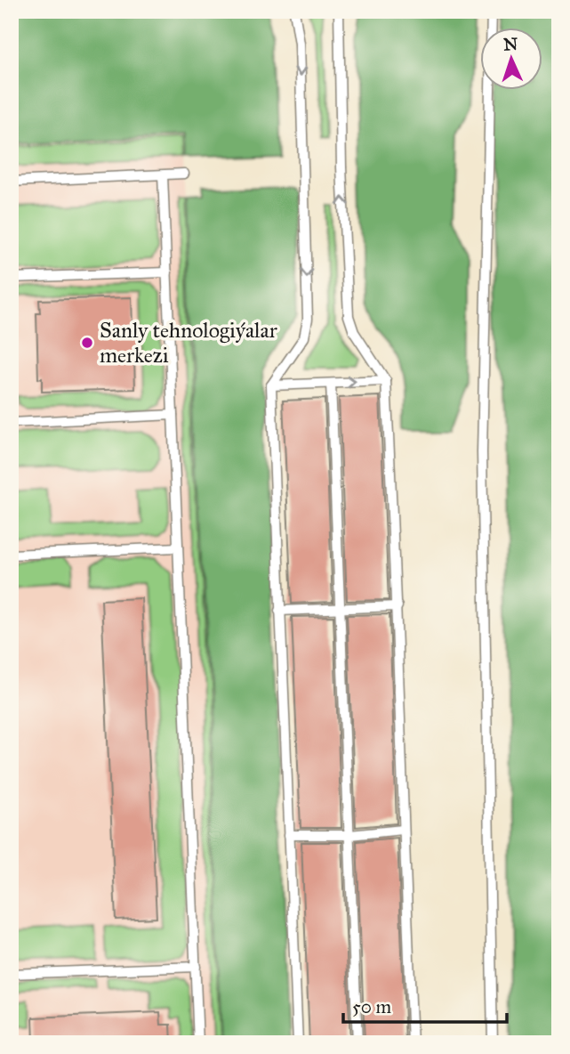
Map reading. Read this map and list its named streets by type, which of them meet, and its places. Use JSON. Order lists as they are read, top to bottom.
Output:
{
  "places": ["Sanly tehnologiýalar merkezi"],
  "scale_bar": "50 m",
  "north": "top"
}
